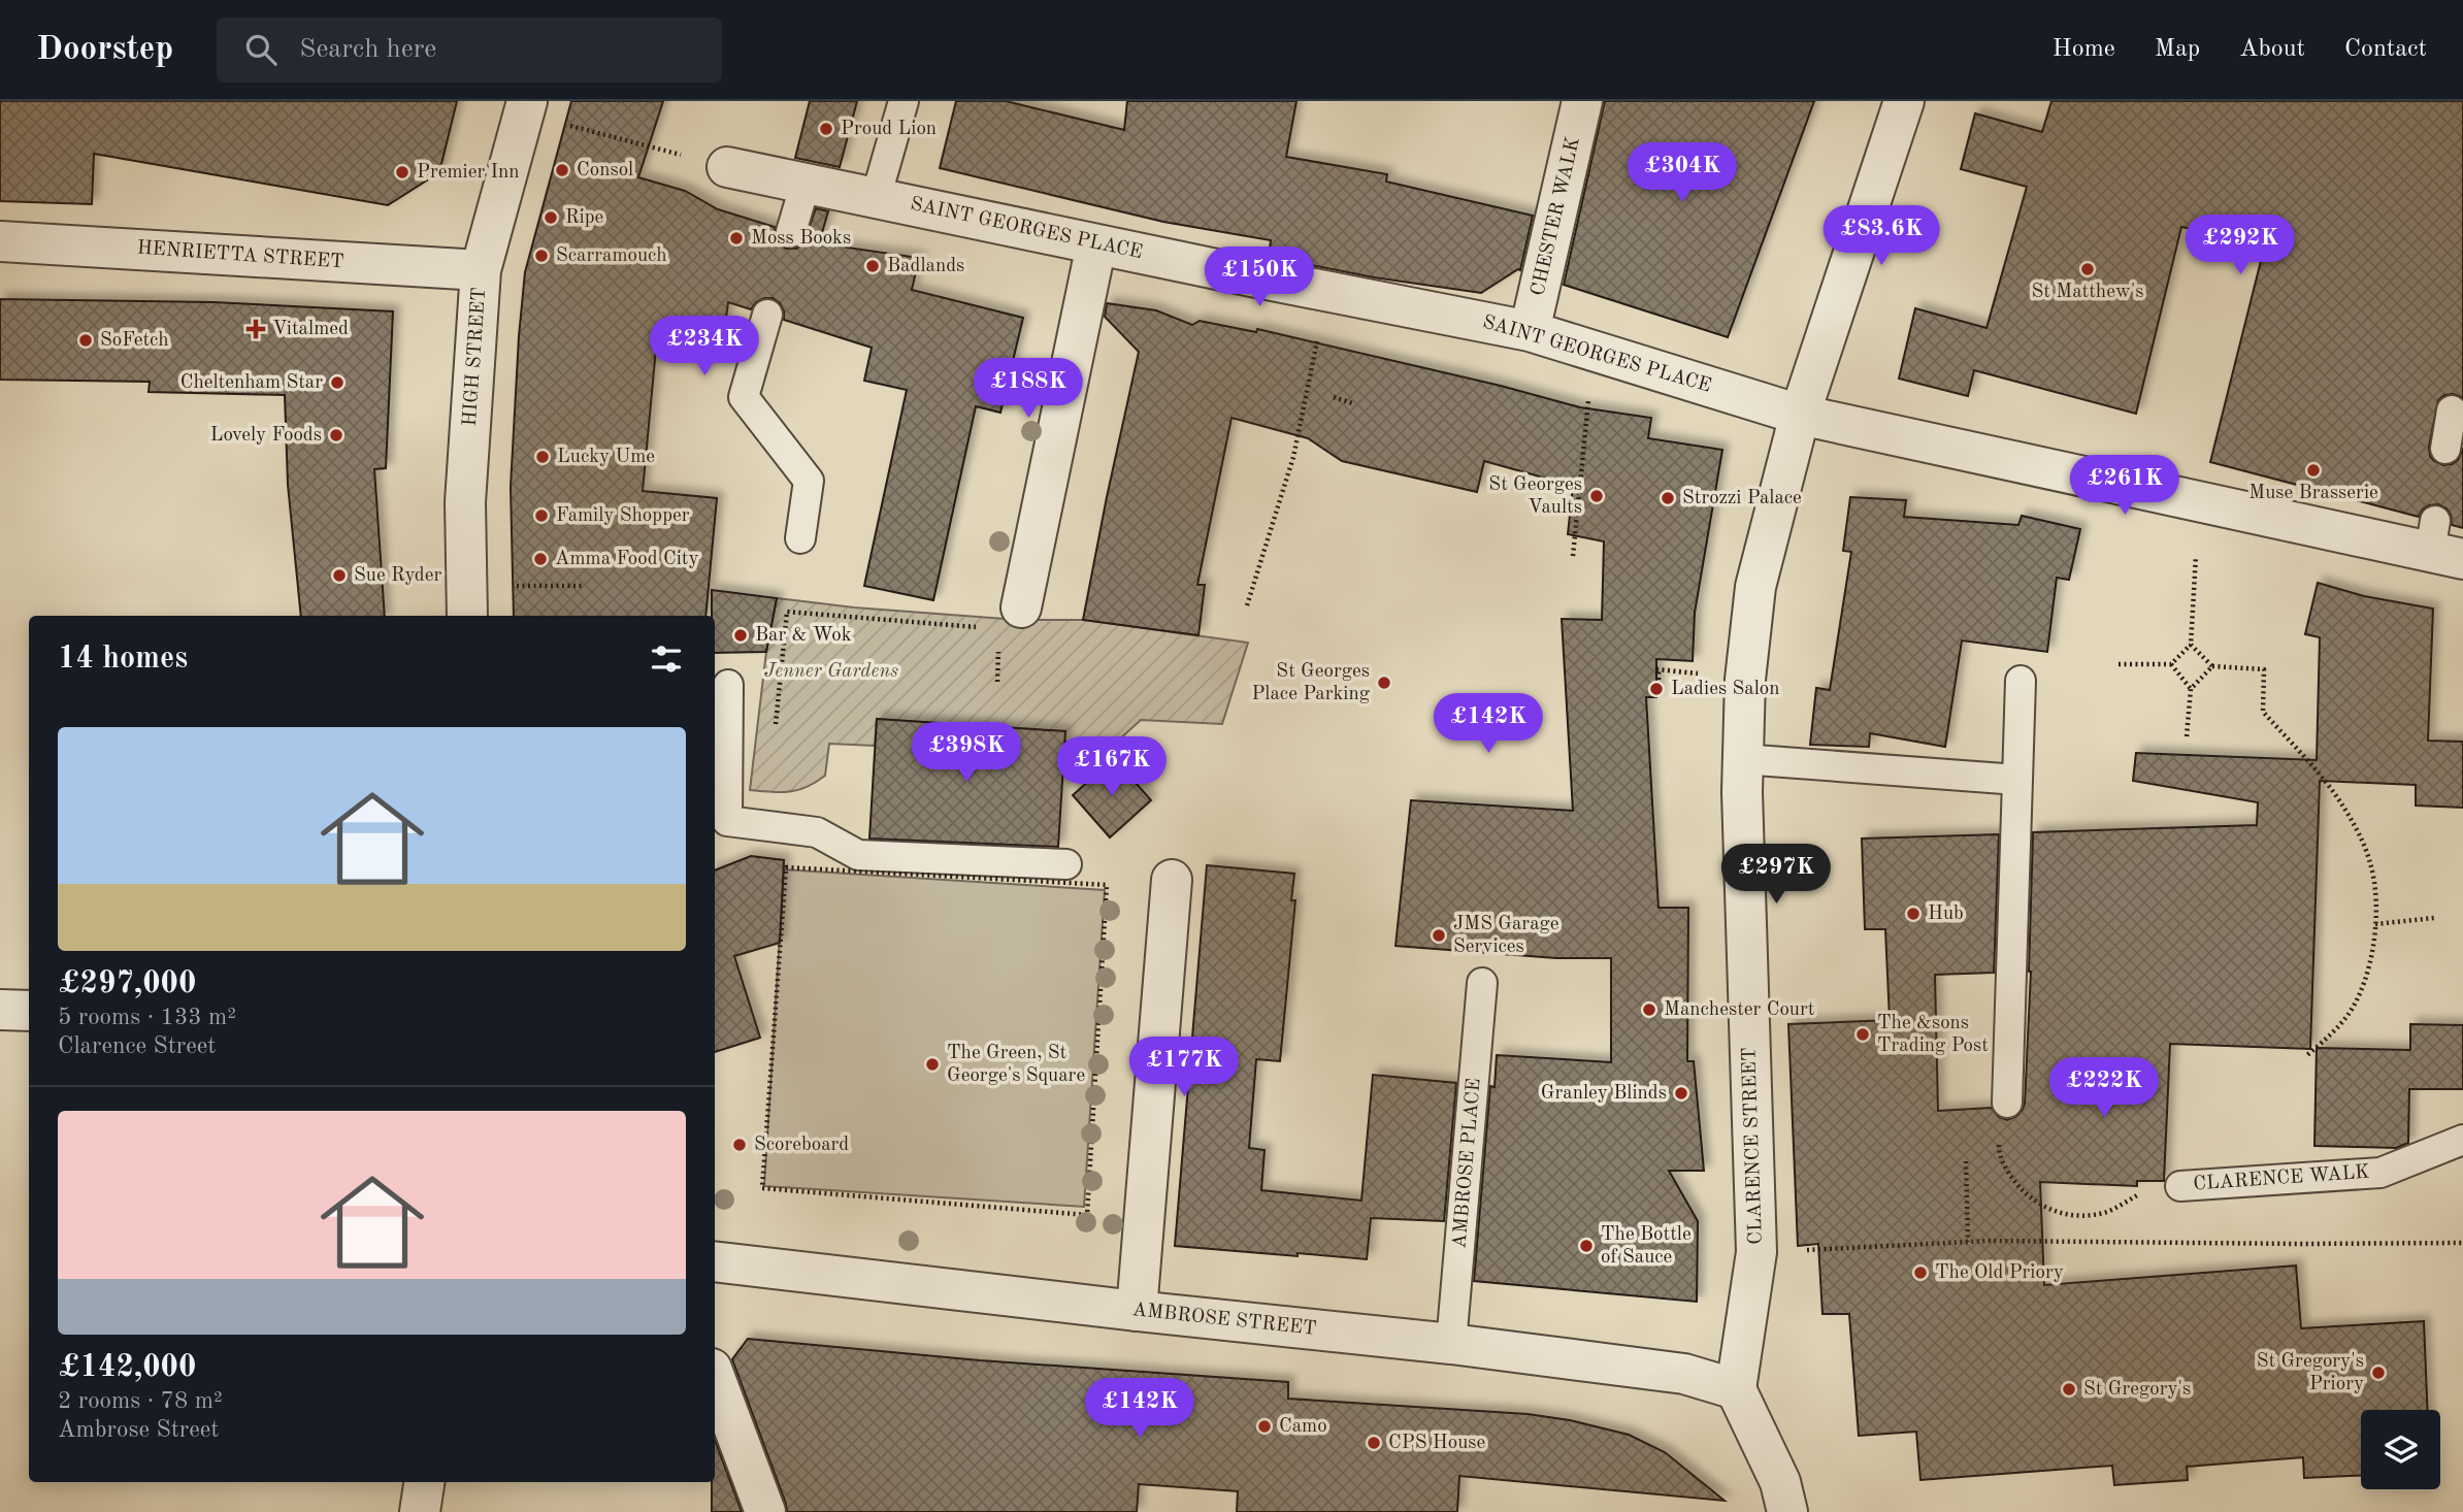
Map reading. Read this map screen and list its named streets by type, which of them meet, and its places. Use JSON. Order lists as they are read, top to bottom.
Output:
{
  "streets": {
    "street": [
      "CHESTER WALK",
      "SAINT GEORGES PLACE",
      "HENRIETTA STREET",
      "HIGH STREET",
      "CLARENCE STREET",
      "AMBROSE STREET"
    ],
    "lane": ["AMBROSE PLACE", "CLARENCE WALK"]
  },
  "crossings": [
    ["CHESTER WALK", "SAINT GEORGES PLACE"],
    ["SAINT GEORGES PLACE", "CLARENCE STREET"],
    ["HENRIETTA STREET", "HIGH STREET"],
    ["CLARENCE STREET", "AMBROSE STREET"],
    ["AMBROSE PLACE", "AMBROSE STREET"]
  ],
  "parks": ["Jenner Gardens"],
  "places": {
    "other": [
      "Proud Lion",
      "Consol",
      "Premier Inn",
      "Ripe",
      "Moss Books",
      "Scarramouch",
      "Badlands",
      "St Matthew's",
      "SoFetch",
      "Cheltenham Star",
      "Lovely Foods",
      "Lucky Ume",
      "Muse Brasserie",
      "St Georges Vaults",
      "Strozzi Palace",
      "Family Shopper",
      "Amma Food City",
      "Sue Ryder",
      "Bar & Wok",
      "St Georges Place Parking",
      "Ladies Salon",
      "Hub",
      "JMS Garage Services",
      "Manchester Court",
      "The &sons Trading Post",
      "The Green, St George's Square",
      "Granley Blinds",
      "Scoreboard",
      "The Bottle of Sauce",
      "The Old Priory",
      "St Gregory's Priory",
      "St Gregory's",
      "Camo",
      "CPS House"
    ],
    "health": ["Vitalmed"]
  },
  "page": {
    "header": "Doorstep",
    "search": "Search here",
    "nav": [
      "Home",
      "Map",
      "About",
      "Contact"
    ],
    "price": [
      "£304K",
      "£83.6K",
      "£292K",
      "£150K",
      "£234K",
      "£188K",
      "£261K",
      "£142K",
      "£398K",
      "£167K",
      "£297K",
      "£177K",
      "£222K",
      "£142K"
    ],
    "heading": "14 homes",
    "list": [
      {
        "name": "£297,000",
        "note": "5 rooms · 133 m² · Clarence Street"
      },
      {
        "name": "£142,000",
        "note": "2 rooms · 78 m² · Ambrose Street"
      }
    ]
  }
}
